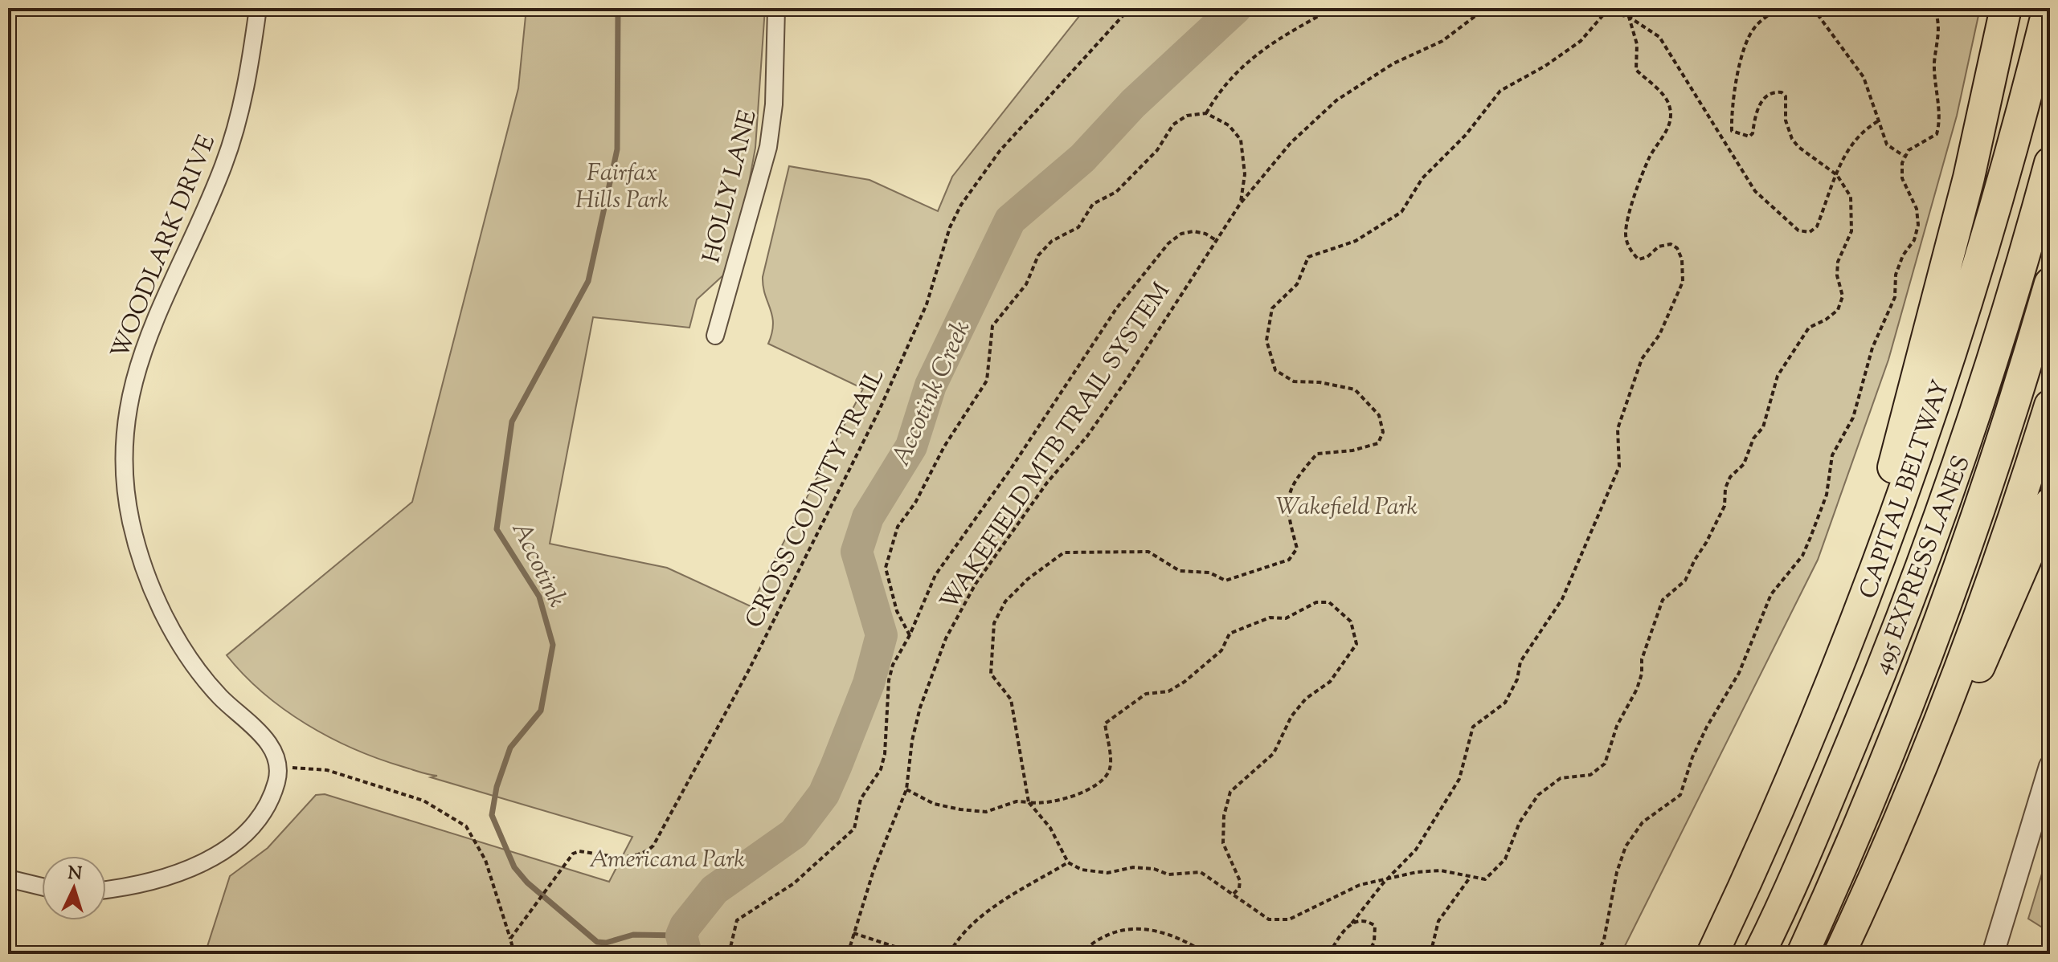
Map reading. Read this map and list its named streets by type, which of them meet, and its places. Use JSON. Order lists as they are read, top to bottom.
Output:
{
  "streets": {
    "highway": ["CAPITAL BELTWAY", "495 EXPRESS LANES"],
    "street": ["HOLLY LANE", "WOODLARK DRIVE"],
    "path": ["WAKEFIELD MTB TRAIL SYSTEM", "CROSS COUNTY TRAIL"]
  },
  "water": ["Accotink Creek", "Accotink"],
  "parks": ["Fairfax Hills Park", "Wakefield Park", "Americana Park"],
  "north": "top"
}
